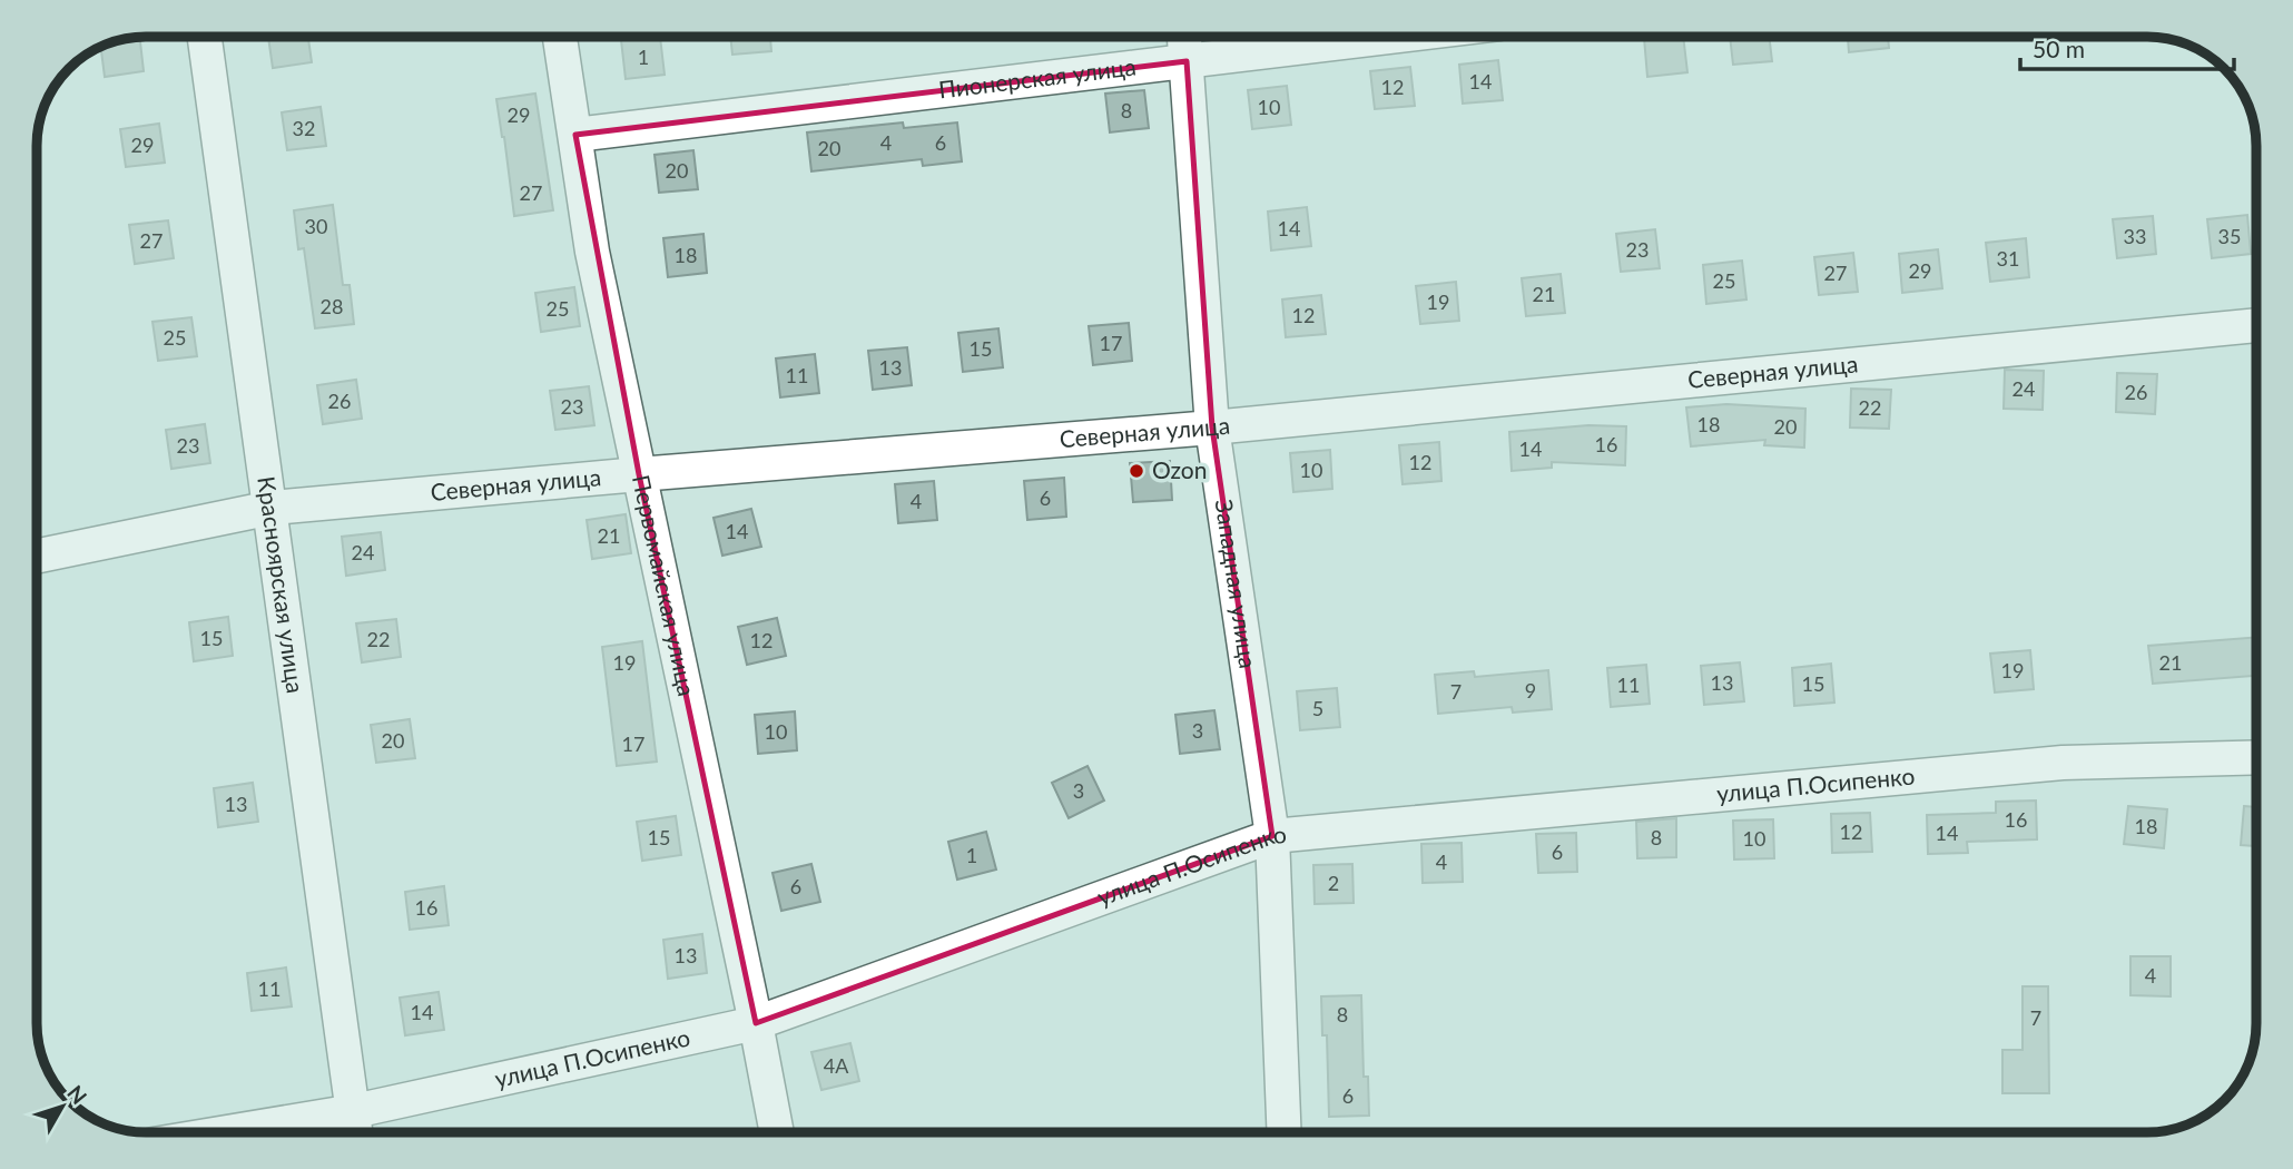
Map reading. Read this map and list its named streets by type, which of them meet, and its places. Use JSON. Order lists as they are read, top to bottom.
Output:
{
  "streets": {
    "street": [
      "Пионерская улица",
      "Северная улица",
      "Красноярская улица",
      "Западная улица",
      "Первомайская улица",
      "улица П.Осипенко"
    ]
  },
  "crossings": [
    ["Пионерская улица", "Западная улица"],
    ["Пионерская улица", "Первомайская улица"],
    ["Северная улица", "Красноярская улица"],
    ["Северная улица", "Западная улица"],
    ["Северная улица", "Первомайская улица"],
    ["Красноярская улица", "улица П.Осипенко"],
    ["Западная улица", "улица П.Осипенко"],
    ["Первомайская улица", "улица П.Осипенко"]
  ],
  "places": ["Ozon"],
  "house_numbers": [
    "1",
    "14",
    "12",
    "10",
    "8",
    "29",
    "32",
    "4",
    "6",
    "29",
    "20",
    "20",
    "27",
    "30",
    "14",
    "33",
    "35",
    "27",
    "23",
    "18",
    "31",
    "29",
    "27",
    "25",
    "21",
    "19",
    "28",
    "25",
    "12",
    "25",
    "17",
    "15",
    "13",
    "11",
    "24",
    "26",
    "26",
    "23",
    "22",
    "18",
    "20",
    "16",
    "23",
    "14",
    "12",
    "10",
    "6",
    "4",
    "14",
    "21",
    "24",
    "15",
    "22",
    "12",
    "19",
    "21",
    "19",
    "13",
    "15",
    "11",
    "9",
    "7",
    "5",
    "3",
    "10",
    "20",
    "17",
    "3",
    "13",
    "16",
    "18",
    "12",
    "14",
    "15",
    "8",
    "10",
    "6",
    "1",
    "4",
    "2",
    "6",
    "16",
    "13",
    "4",
    "11",
    "14",
    "8",
    "7",
    "4А",
    "6"
  ],
  "scale_bar": "50 m",
  "north": "top right"
}
